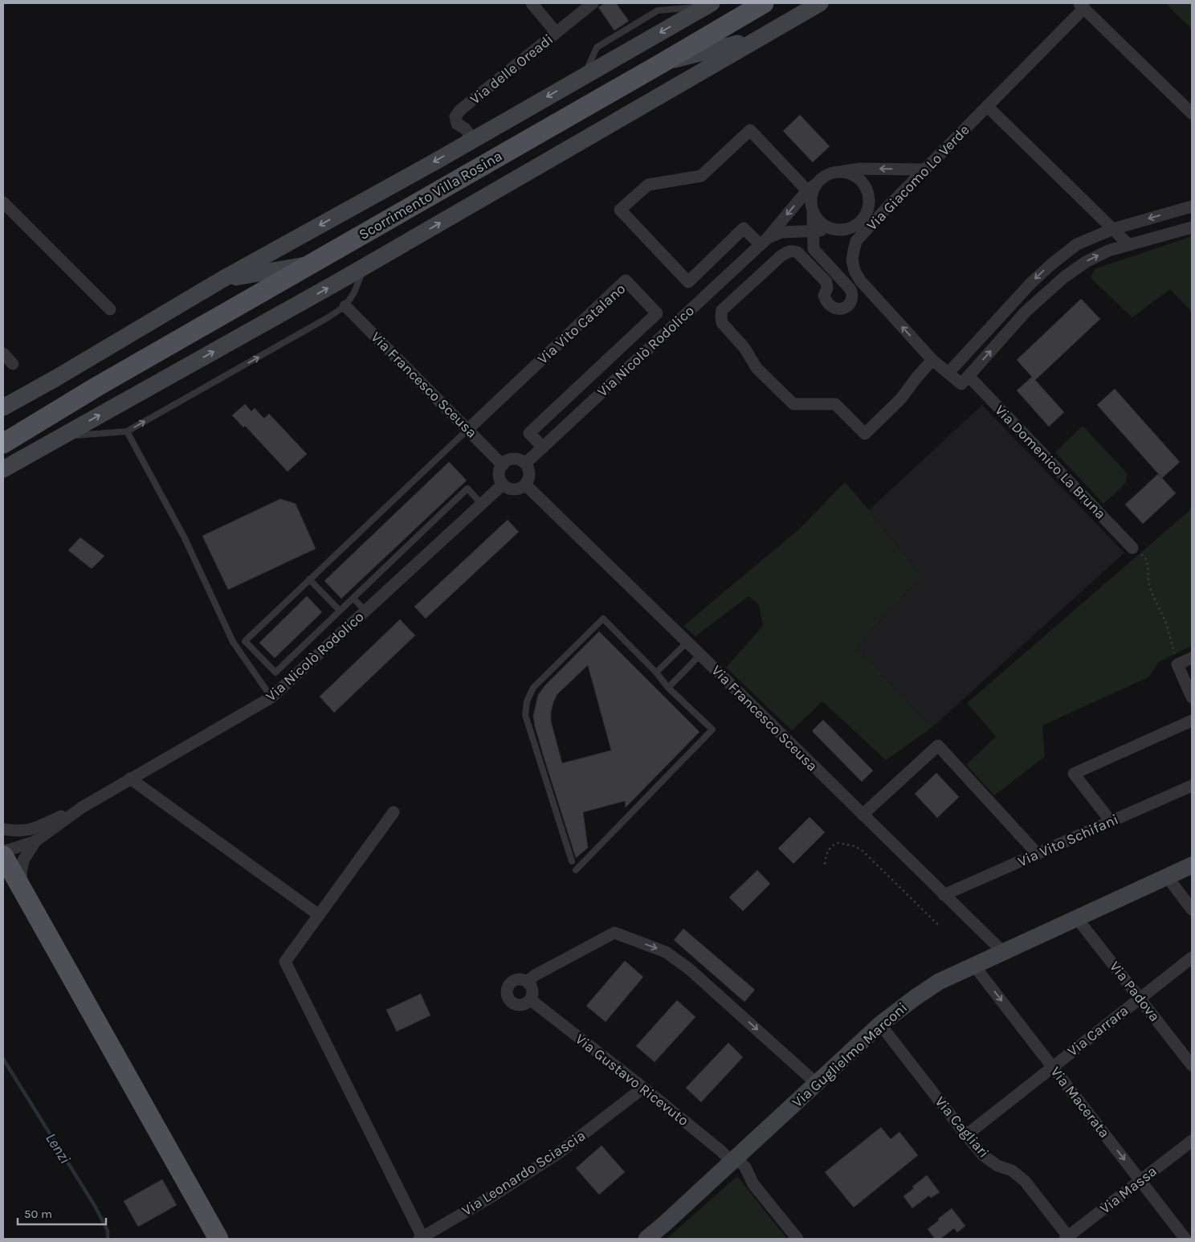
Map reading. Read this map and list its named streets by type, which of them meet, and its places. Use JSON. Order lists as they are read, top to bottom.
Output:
{
  "streets": {
    "main road": ["Scorrimento Villa Rosina"],
    "street": [
      "Via delle Oreadi",
      "Via Giacomo Lo Verde",
      "Via Vito Catalano",
      "Via Nicolò Rodolico",
      "Via Francesco Sceusa",
      "Via Domenico La Bruna",
      "Via Vito Schifani",
      "Via Padova",
      "Via Carrara",
      "Via Guglielmo Marconi",
      "Via Gustavo Ricevuto",
      "Via Macerata",
      "Via Cagliari",
      "Via Leonardo Sciascia",
      "Via Massa"
    ]
  },
  "crossings": [
    ["Via Giacomo Lo Verde", "Via Domenico La Bruna"],
    ["Via Vito Catalano", "Via Nicolò Rodolico"],
    ["Via Vito Catalano", "Via Francesco Sceusa"],
    ["Via Nicolò Rodolico", "Via Francesco Sceusa"],
    ["Via Francesco Sceusa", "Via Vito Schifani"],
    ["Via Francesco Sceusa", "Via Guglielmo Marconi"],
    ["Via Padova", "Via Carrara"],
    ["Via Padova", "Via Guglielmo Marconi"],
    ["Via Carrara", "Via Macerata"],
    ["Via Carrara", "Via Cagliari"],
    ["Via Guglielmo Marconi", "Via Gustavo Ricevuto"],
    ["Via Guglielmo Marconi", "Via Macerata"],
    ["Via Guglielmo Marconi", "Via Cagliari"],
    ["Via Gustavo Ricevuto", "Via Leonardo Sciascia"],
    ["Via Macerata", "Via Massa"],
    ["Via Cagliari", "Via Massa"]
  ],
  "one_way": ["Via Macerata"],
  "water": ["Lenzi"],
  "scale_bar": "50 m"
}
